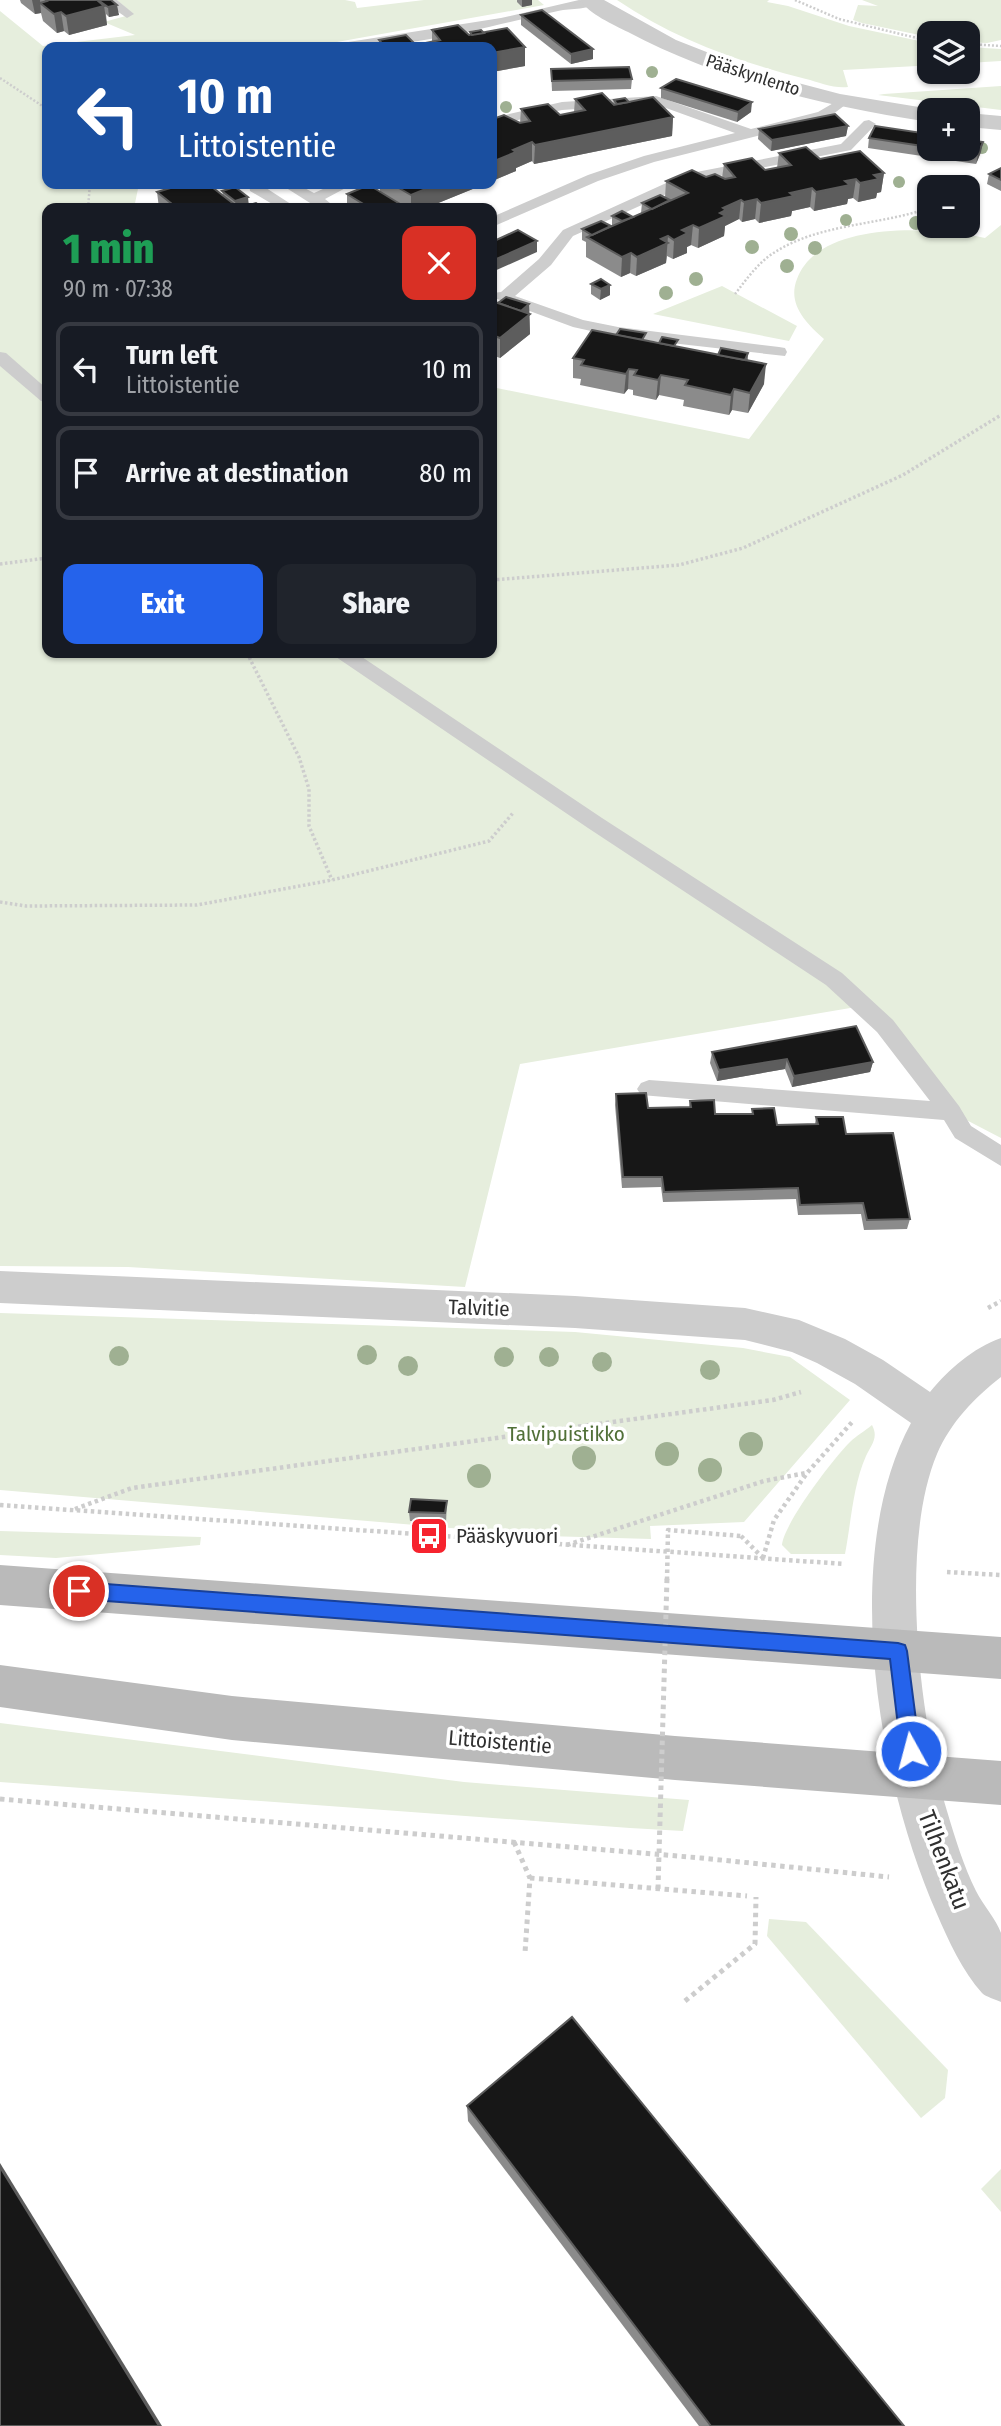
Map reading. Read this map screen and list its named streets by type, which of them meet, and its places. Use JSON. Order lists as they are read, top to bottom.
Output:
{
  "streets": {
    "main road": ["Littoistentie"],
    "street": ["Pääskynlento", "Talvitie", "Tilhenkatu"]
  },
  "crossings": [
    ["Littoistentie", "Tilhenkatu"]
  ],
  "parks": ["Talvipuistikko"],
  "places": {
    "bus stop": ["Pääskyvuori"]
  },
  "page": {
    "map_buttons": ["+", "−"],
    "turn": ["10 m", "Littoistentie"],
    "heading": ["1 min", "90 m · 07:38"],
    "list": [
      {
        "name": "Turn left",
        "note": "Littoistentie",
        "value": "10 m"
      },
      {
        "name": "Arrive at destination",
        "value": "80 m"
      }
    ],
    "buttons": ["Exit", "Share"]
  }
}
